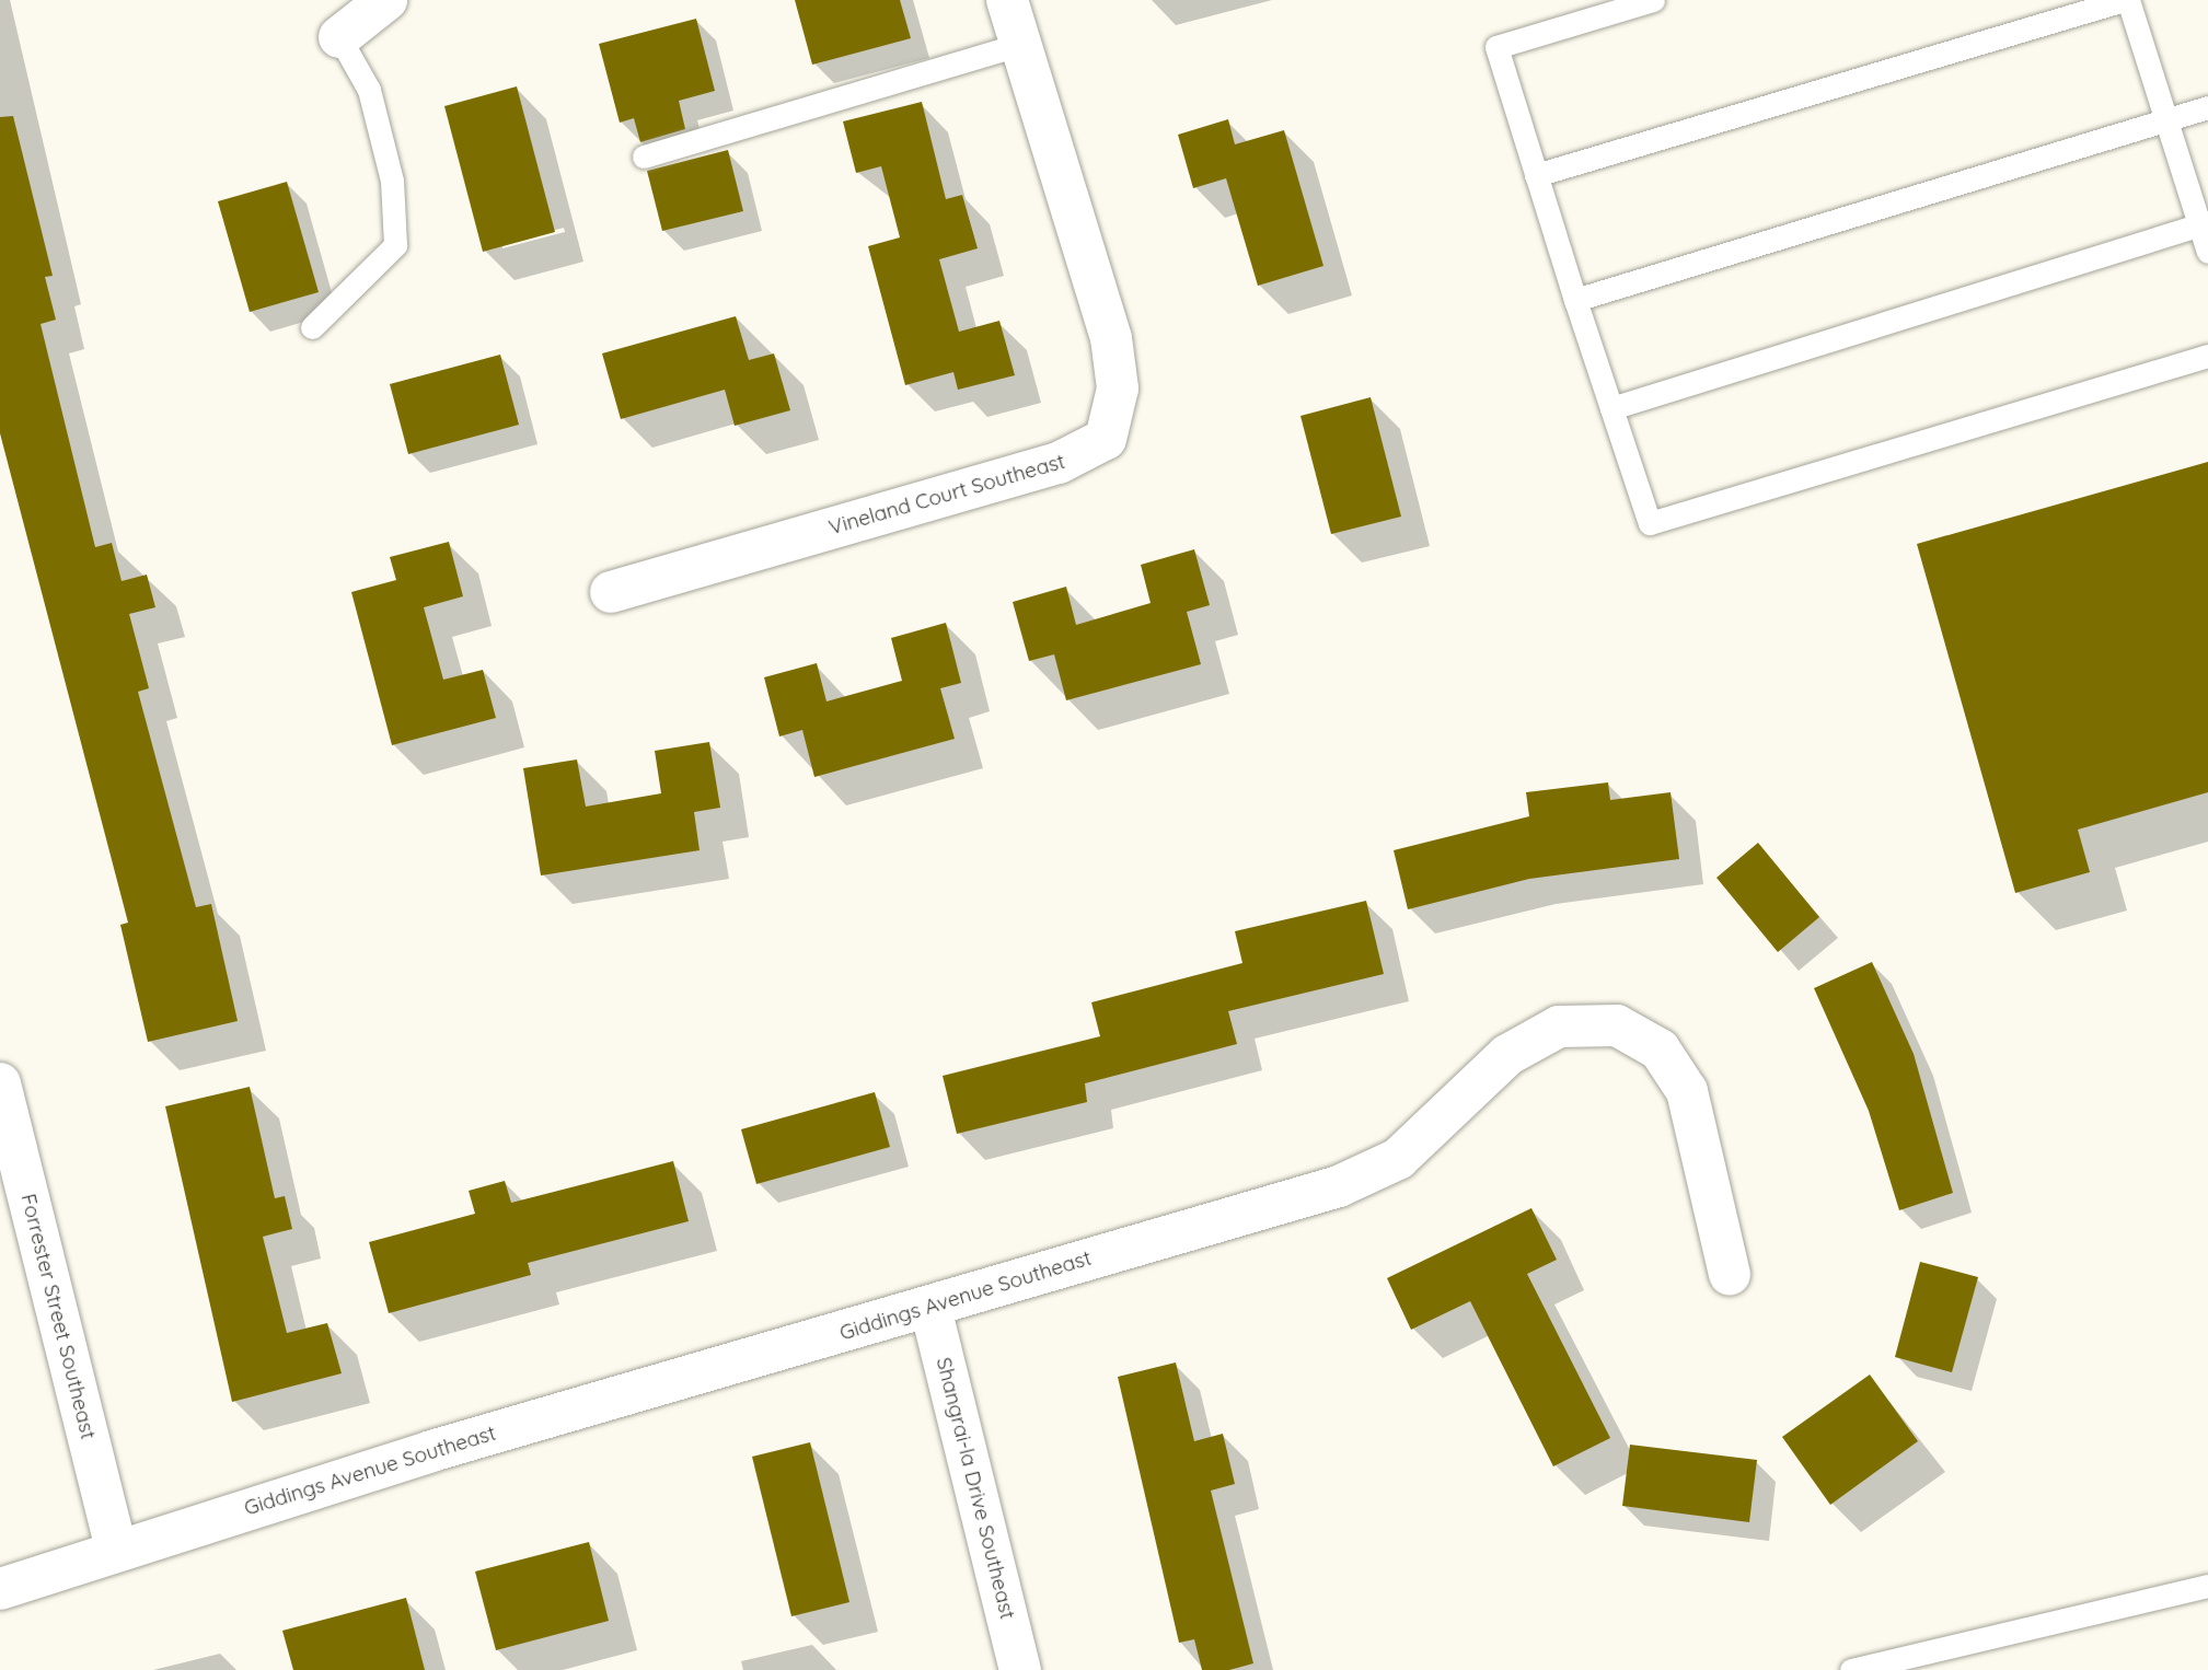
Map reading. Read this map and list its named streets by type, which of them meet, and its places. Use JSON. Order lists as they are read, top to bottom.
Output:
{
  "streets": {
    "street": [
      "Vineland Court Southeast",
      "Giddings Avenue Southeast",
      "Forrester Street Southeast",
      "Shangrai-la Drive Southeast"
    ]
  },
  "crossings": [
    ["Giddings Avenue Southeast", "Forrester Street Southeast"],
    ["Giddings Avenue Southeast", "Shangrai-la Drive Southeast"]
  ]
}
